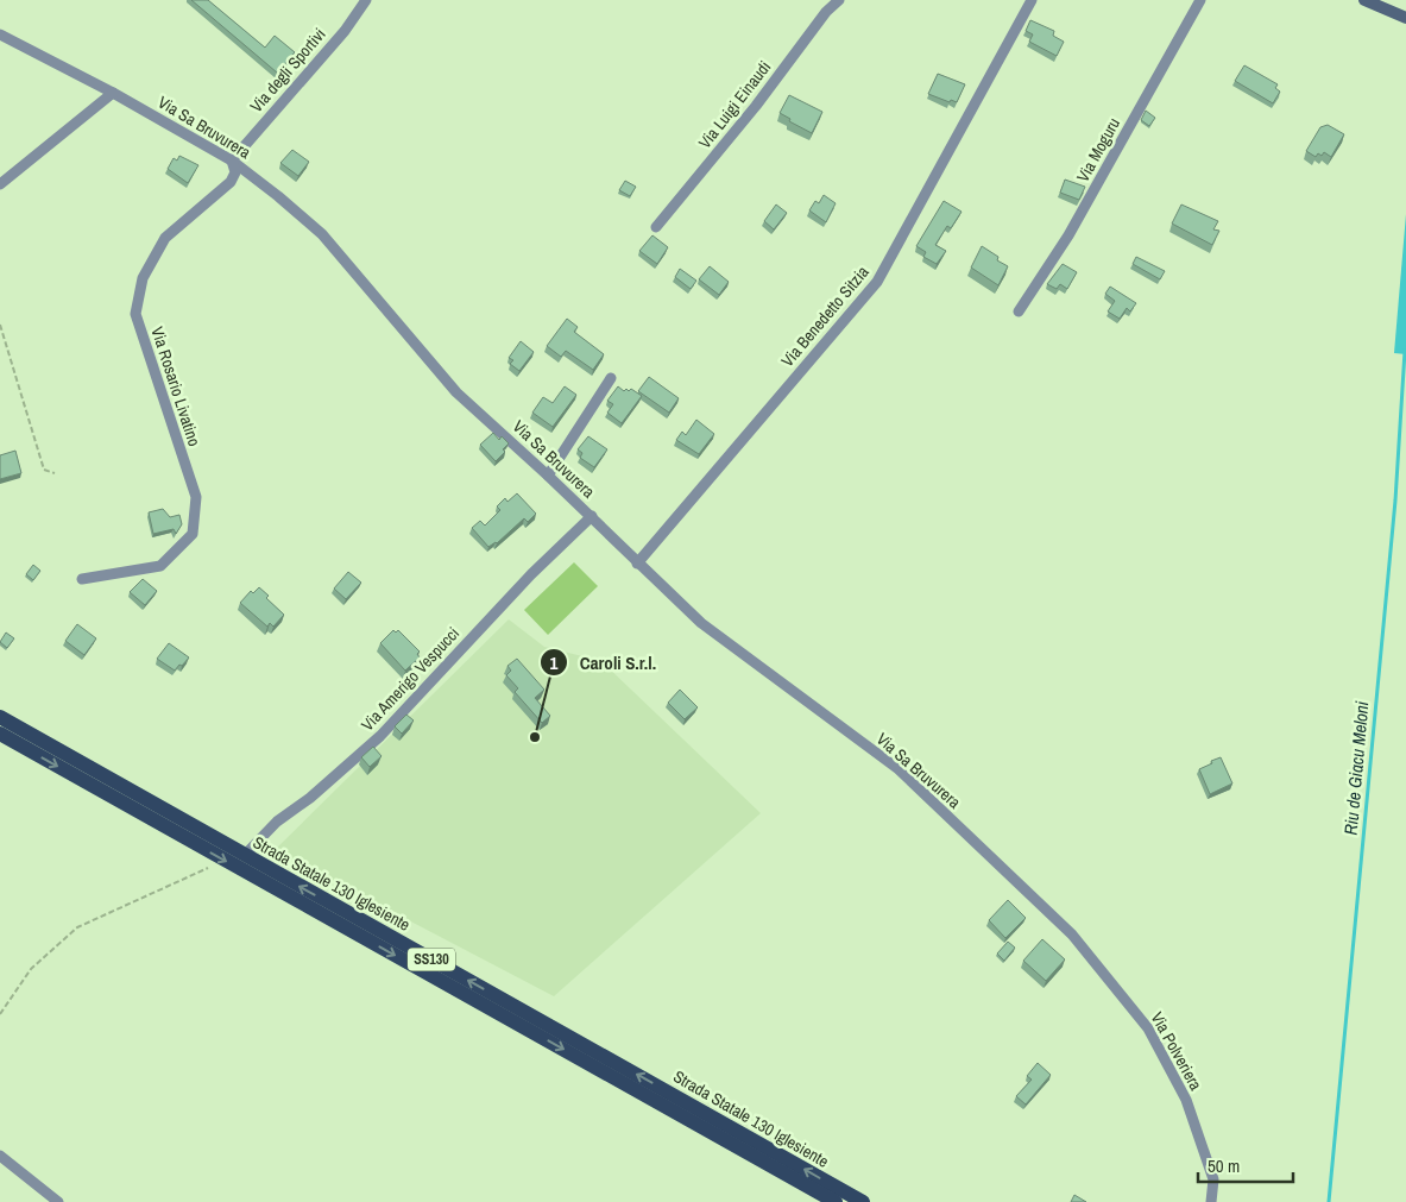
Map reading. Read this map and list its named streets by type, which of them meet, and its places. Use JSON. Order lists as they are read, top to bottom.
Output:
{
  "streets": {
    "main road": ["Strada Statale 130 Iglesiente", "SS130"],
    "street": [
      "Via degli Sportivi",
      "Via Luigi Einaudi",
      "Via Sa Bruvurera",
      "Via Moguru",
      "Via Benedetto Sitzia",
      "Via Rosario Livatino",
      "Via Amerigo Vespucci",
      "Via Polveriera"
    ]
  },
  "crossings": [
    ["Via degli Sportivi", "Via Sa Bruvurera"],
    ["Via degli Sportivi", "Via Rosario Livatino"],
    ["Via Sa Bruvurera", "Via Benedetto Sitzia"],
    ["Via Sa Bruvurera", "Via Rosario Livatino"],
    ["Via Sa Bruvurera", "Via Amerigo Vespucci"],
    ["Via Sa Bruvurera", "Via Polveriera"],
    ["Via Amerigo Vespucci", "Strada Statale 130 Iglesiente"]
  ],
  "water": ["Riu de Giacu Meloni"],
  "places": ["Caroli S.r.l."],
  "scale_bar": "50 m"
}
